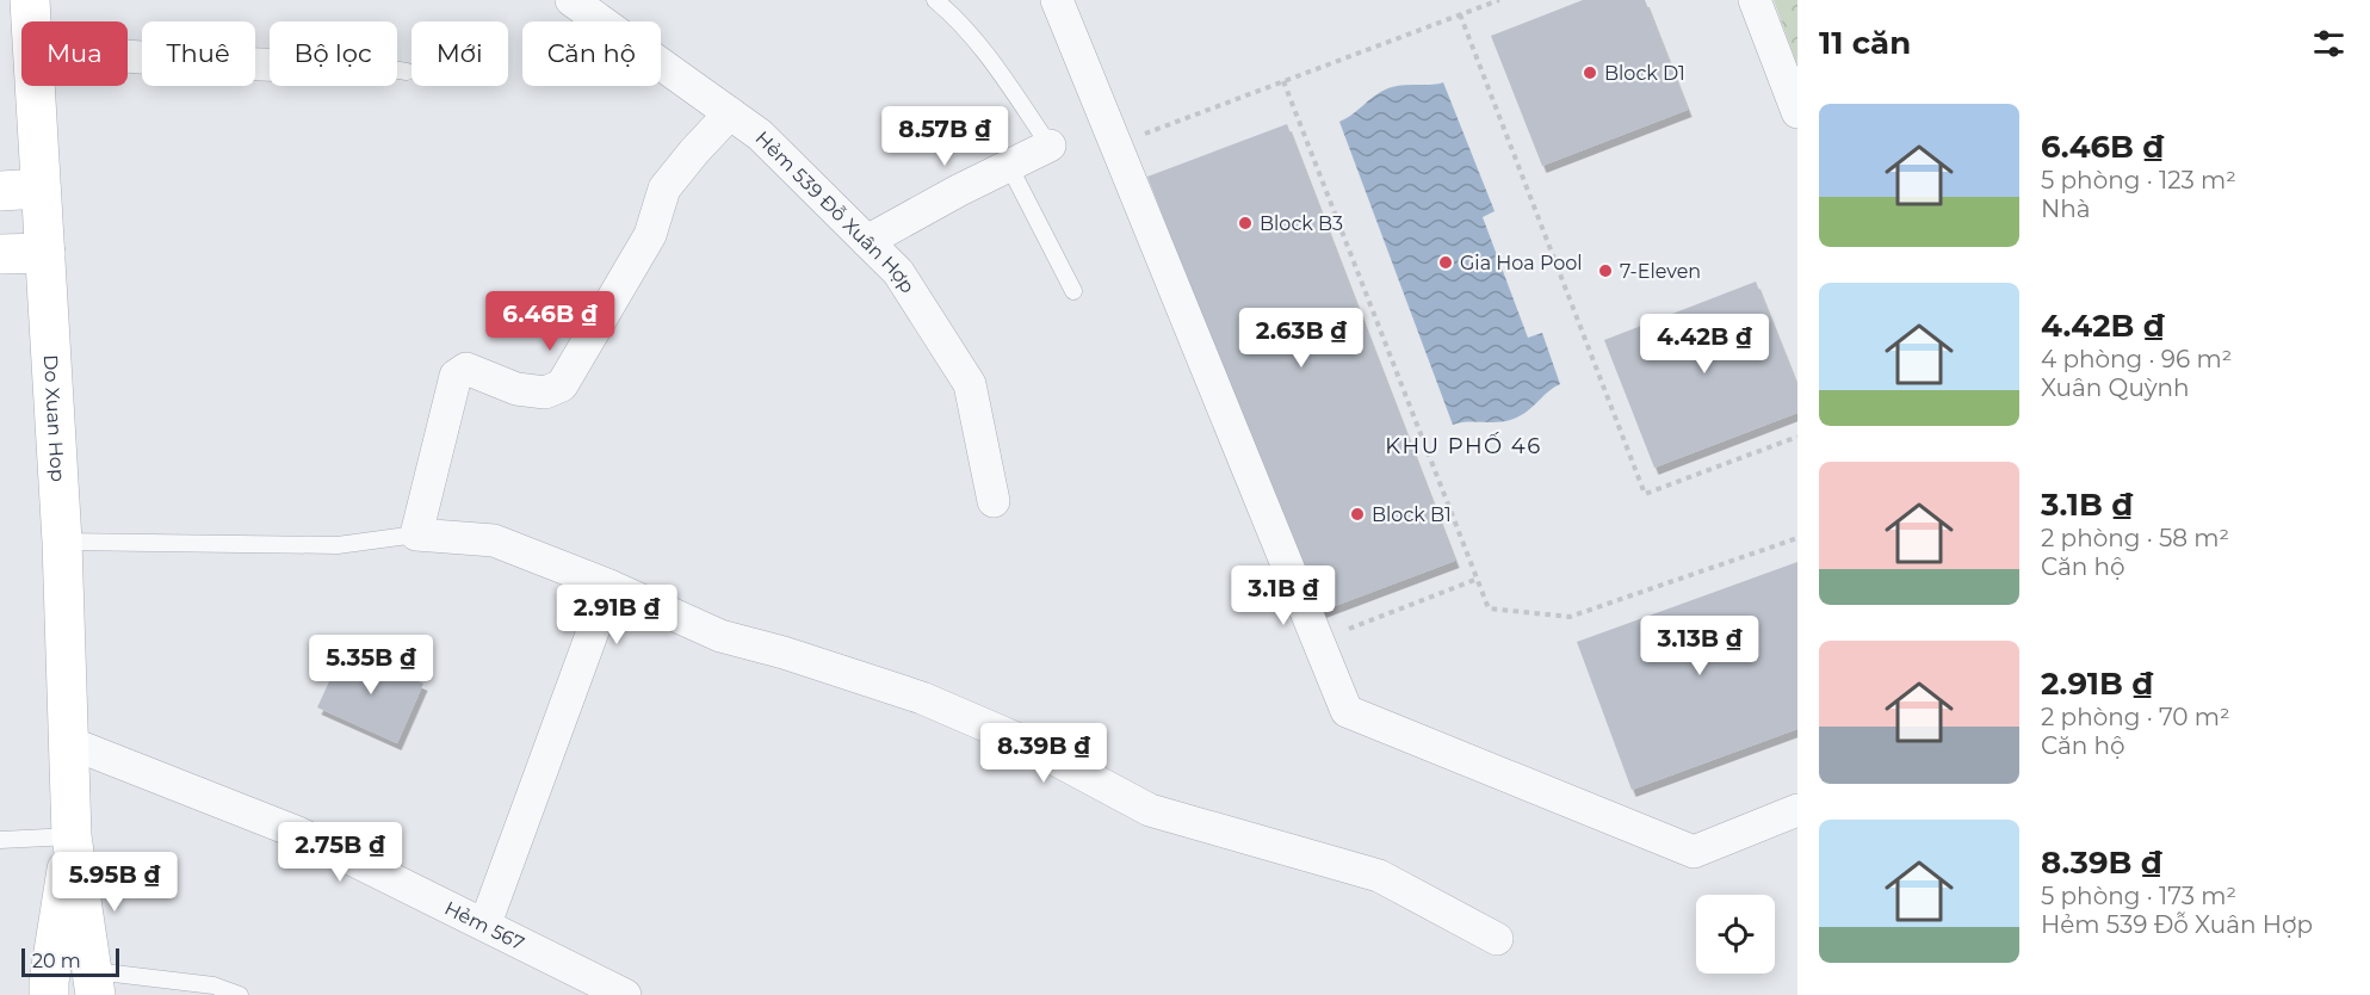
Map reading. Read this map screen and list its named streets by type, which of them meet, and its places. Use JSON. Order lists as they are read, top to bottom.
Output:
{
  "streets": {
    "main road": ["Do Xuan Hop"],
    "street": ["Hẻm 539 Đỗ Xuân Hợp", "Hẻm 567"]
  },
  "crossings": [
    ["Do Xuan Hop", "Hẻm 567"]
  ],
  "districts": ["KHU PHỐ 46"],
  "places": [
    "Block D1",
    "Block B3",
    "Gia Hoa Pool",
    "7-Eleven",
    "Block B1"
  ],
  "scale_bar": "20 m",
  "page": {
    "heading": "11 căn",
    "chip": [
      "Mua",
      "Thuê",
      "Bộ lọc",
      "Mới",
      "Căn hộ"
    ],
    "list": [
      {
        "name": "6.46B ₫",
        "note": "5 phòng · 123 m² · Nhà"
      },
      {
        "name": "4.42B ₫",
        "note": "4 phòng · 96 m² · Xuân Quỳnh"
      },
      {
        "name": "3.1B ₫",
        "note": "2 phòng · 58 m² · Căn hộ"
      },
      {
        "name": "2.91B ₫",
        "note": "2 phòng · 70 m² · Căn hộ"
      },
      {
        "name": "8.39B ₫",
        "note": "5 phòng · 173 m² · Hẻm 539 Đỗ Xuân Hợp"
      }
    ],
    "price": [
      "8.57B ₫",
      "6.46B ₫",
      "2.63B ₫",
      "4.42B ₫",
      "3.1B ₫",
      "2.91B ₫",
      "3.13B ₫",
      "5.35B ₫",
      "8.39B ₫",
      "2.75B ₫",
      "5.95B ₫"
    ],
    "scale": "20 m"
  }
}
